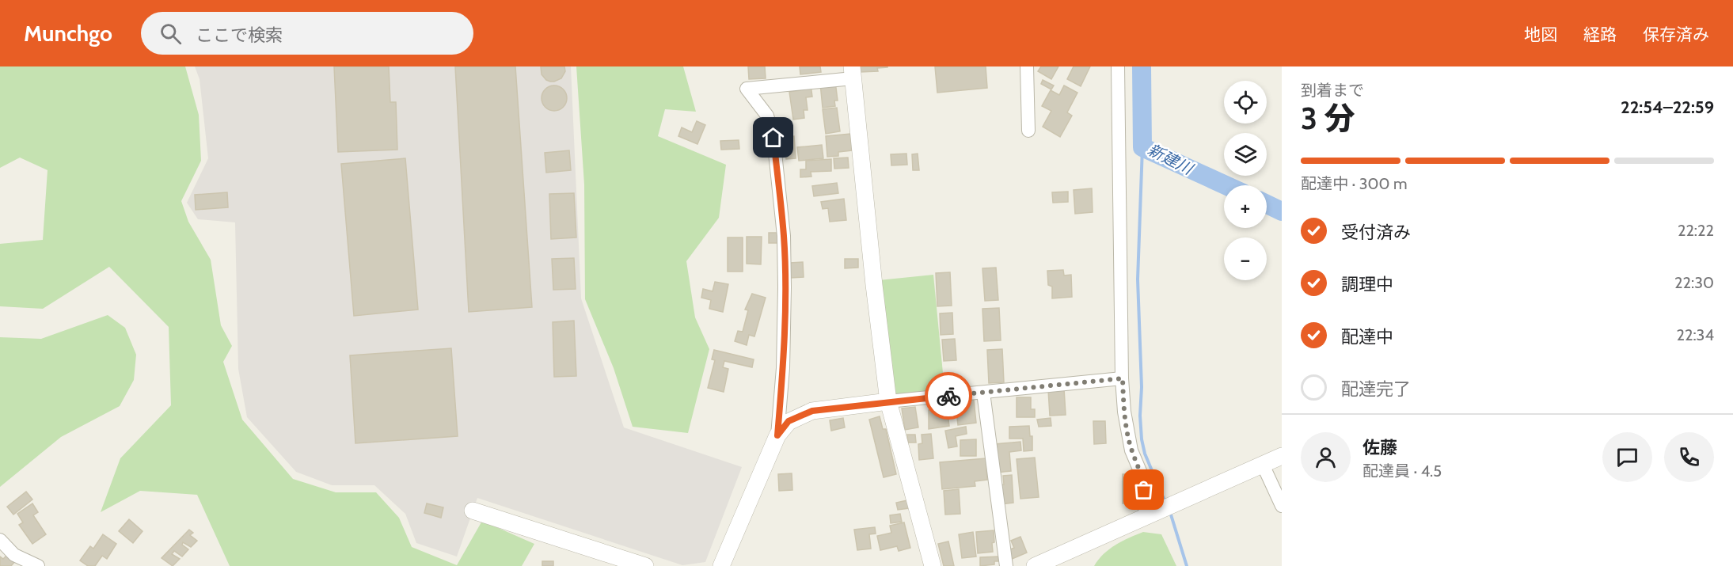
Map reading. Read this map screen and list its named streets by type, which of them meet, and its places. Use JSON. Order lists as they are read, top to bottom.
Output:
{
  "water": ["新建川"],
  "page": {
    "header": "Munchgo",
    "search": "ここで検索",
    "nav": ["地図", "経路", "保存済み"],
    "heading": ["3 分", "到着まで", "22:54–22:59"],
    "panel": ["佐藤", "配達員 · 4.5"],
    "map_buttons": ["+", "−"],
    "bar": "配達中 · 300 m",
    "list": [
      ["受付済み", "22:22"],
      ["調理中", "22:30"],
      ["配達中", "22:34"],
      "配達完了"
    ]
  }
}
